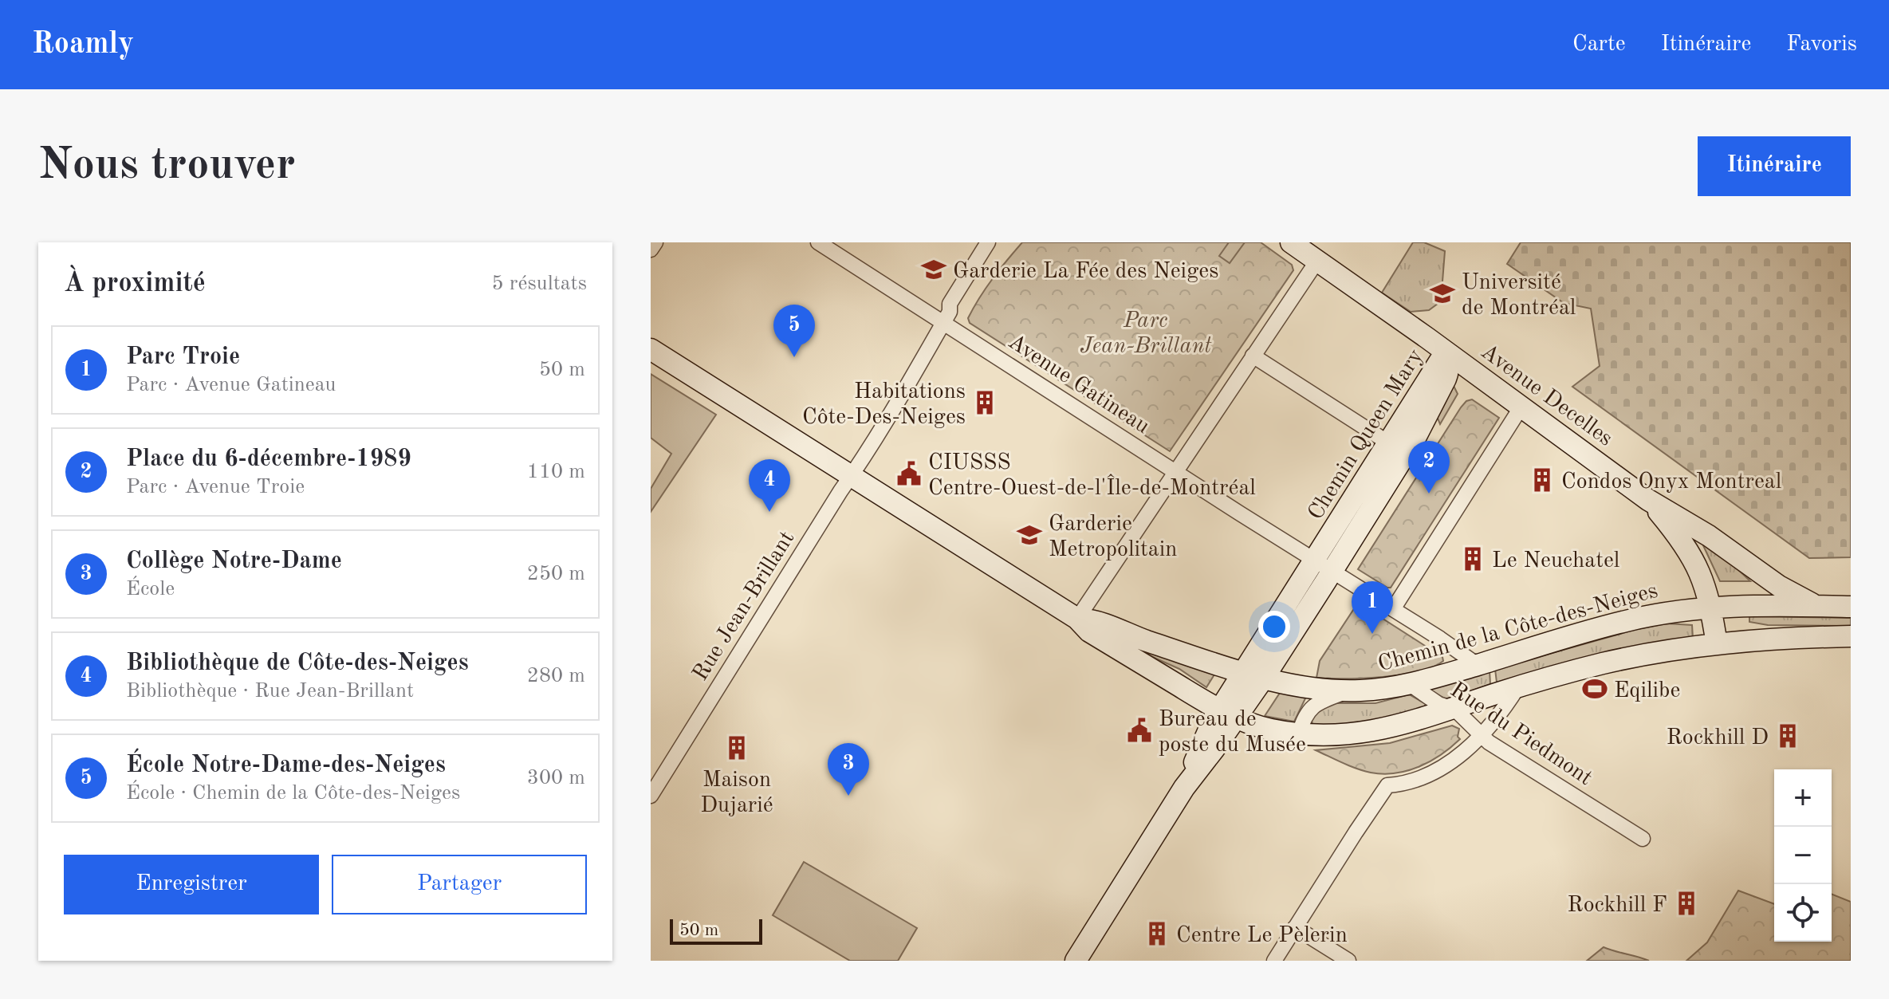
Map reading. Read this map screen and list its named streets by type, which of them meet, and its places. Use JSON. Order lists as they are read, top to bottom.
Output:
{
  "streets": {
    "main road": ["Avenue Decelles", "Chemin Queen Mary", "Chemin de la Côte-des-Neiges"],
    "street": ["Avenue Gatineau", "Rue Jean-Brillant", "Rue du Piedmont"]
  },
  "crossings": [
    ["Avenue Gatineau", "Chemin Queen Mary"],
    ["Avenue Gatineau", "Rue Jean-Brillant"],
    ["Avenue Gatineau", "Chemin de la Côte-des-Neiges"],
    ["Avenue Decelles", "Chemin Queen Mary"],
    ["Avenue Decelles", "Chemin de la Côte-des-Neiges"],
    ["Chemin Queen Mary", "Chemin de la Côte-des-Neiges"],
    ["Rue Jean-Brillant", "Chemin de la Côte-des-Neiges"],
    ["Chemin de la Côte-des-Neiges", "Rue du Piedmont"]
  ],
  "parks": ["Parc Jean-Brillant"],
  "places": {
    "school or university": ["Garderie La Fée des Neiges", "Université de Montréal", "Garderie Metropolitain"],
    "building": [
      "Habitations Côte-Des-Neiges",
      "Condos Onyx Montreal",
      "Le Neuchatel",
      "Rockhill D",
      "Maison Dujarié",
      "Rockhill F",
      "Centre Le Pèlerin"
    ],
    "public building": ["CIUSSS Centre-Ouest-de-l'Île-de-Montréal", "Bureau de poste du Musée"],
    "sports": ["Eqilibe"]
  },
  "scale_bar": "50 m",
  "page": {
    "header": "Roamly",
    "nav": ["Carte", "Itinéraire", "Favoris"],
    "buttons": [
      "Itinéraire",
      ["Enregistrer", "Partager"]
    ],
    "title": "Nous trouver",
    "heading": ["À proximité", "5 résultats"],
    "pins": [
      "5",
      "2",
      "4",
      "1",
      "3"
    ],
    "list": [
      {
        "mark": "1",
        "name": "Parc Troie",
        "note": "Parc · Avenue Gatineau",
        "value": "50 m"
      },
      {
        "mark": "2",
        "name": "Place du 6-décembre-1989",
        "note": "Parc · Avenue Troie",
        "value": "110 m"
      },
      {
        "mark": "3",
        "name": "Collège Notre-Dame",
        "note": "École",
        "value": "250 m"
      },
      {
        "mark": "4",
        "name": "Bibliothèque de Côte-des-Neiges",
        "note": "Bibliothèque · Rue Jean-Brillant",
        "value": "280 m"
      },
      {
        "mark": "5",
        "name": "École Notre-Dame-des-Neiges",
        "note": "École · Chemin de la Côte-des-Neiges",
        "value": "300 m"
      }
    ],
    "map_buttons": ["+", "−"],
    "scale": "50 m"
  }
}
